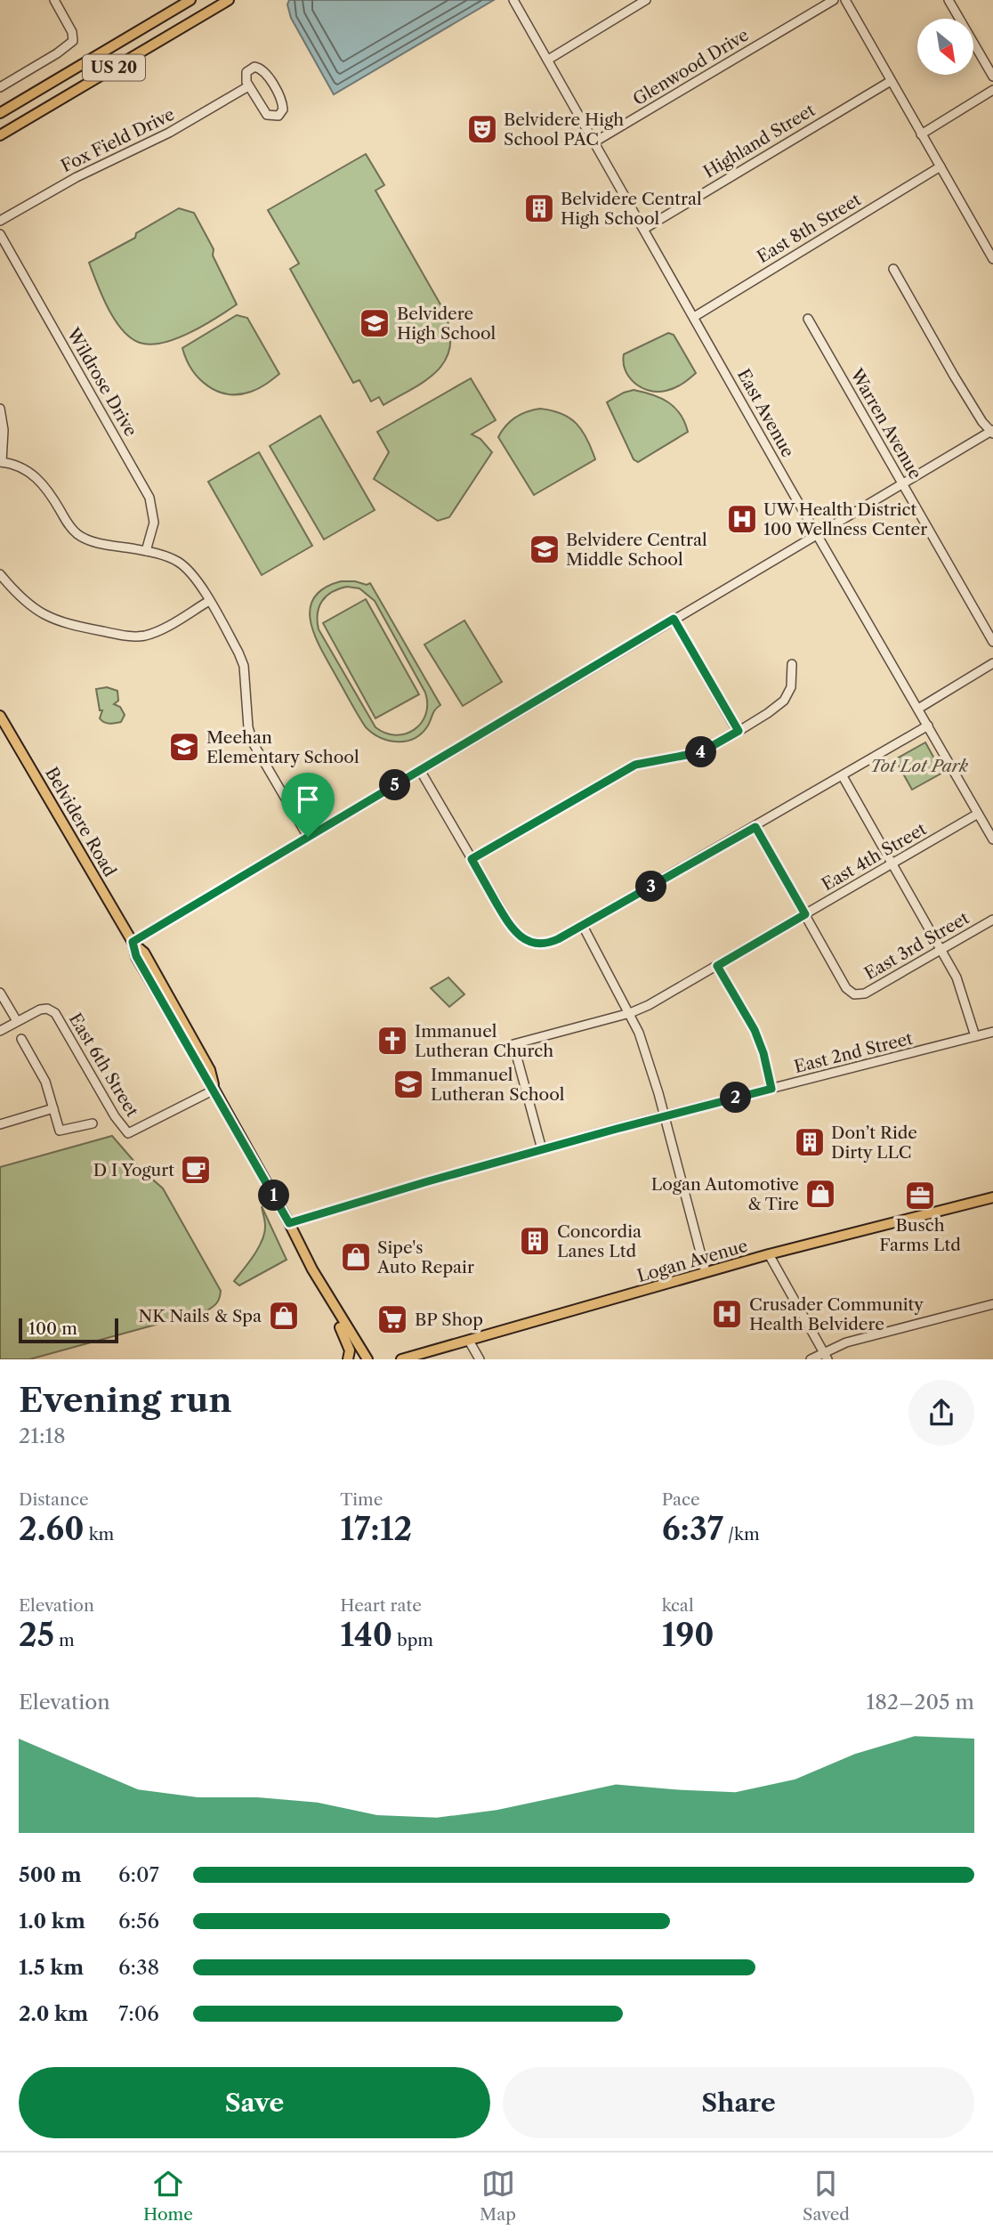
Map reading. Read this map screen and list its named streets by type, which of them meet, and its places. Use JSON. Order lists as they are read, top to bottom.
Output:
{
  "streets": {
    "main road": ["US 20", "Belvidere Road", "Logan Avenue"],
    "street": [
      "Glenwood Drive",
      "Fox Field Drive",
      "Highland Street",
      "East 8th Street",
      "Wildrose Drive",
      "East Avenue",
      "Warren Avenue",
      "East 4th Street",
      "East 3rd Street",
      "East 2nd Street",
      "East 6th Street"
    ]
  },
  "crossings": [
    ["Glenwood Drive", "East Avenue"],
    ["Highland Street", "East Avenue"],
    ["East 8th Street", "East Avenue"],
    ["East Avenue", "East 4th Street"],
    ["Belvidere Road", "East 2nd Street"],
    ["Belvidere Road", "East 6th Street"],
    ["East 4th Street", "East 3rd Street"],
    ["East 4th Street", "East 2nd Street"]
  ],
  "parks": ["Tot Lot Park"],
  "places": {
    "theatre": ["Belvidere High School PAC"],
    "building": ["Belvidere Central High School", "Don’t Ride Dirty LLC", "Concordia Lanes Ltd"],
    "school or university": [
      "Belvidere High School",
      "Belvidere Central Middle School",
      "Meehan Elementary School",
      "Immanuel Lutheran School"
    ],
    "hospital": ["UW Health District 100 Wellness Center", "Crusader Community Health Belvidere"],
    "church": ["Immanuel Lutheran Church"],
    "cafe": ["D I Yogurt"],
    "shop": ["Logan Automotive & Tire", "Sipe's Auto Repair", "NK Nails & Spa"],
    "office": ["Busch Farms Ltd"],
    "supermarket": ["BP Shop"]
  },
  "scale_bar": "100 m",
  "north": "bottom right",
  "page": {
    "pins": [
      "4",
      "5",
      "3",
      "2",
      "1"
    ],
    "scale": "100 m",
    "heading": ["Evening run", "21:18"],
    "stats": [
      ["Distance", "2.60 km"],
      ["Time", "17:12"],
      ["Pace", "6:37 /km"],
      ["Elevation", "25 m"],
      ["Heart rate", "140 bpm"],
      ["kcal", "190"]
    ],
    "chart": ["Elevation", "182–205 m"],
    "list": [
      {
        "name": "500 m",
        "note": "6:07"
      },
      {
        "name": "1.0 km",
        "note": "6:56"
      },
      {
        "name": "1.5 km",
        "note": "6:38"
      },
      {
        "name": "2.0 km",
        "note": "7:06"
      }
    ],
    "buttons": ["Save", "Share"],
    "tabs": ["Home", "Map", "Saved"]
  }
}
